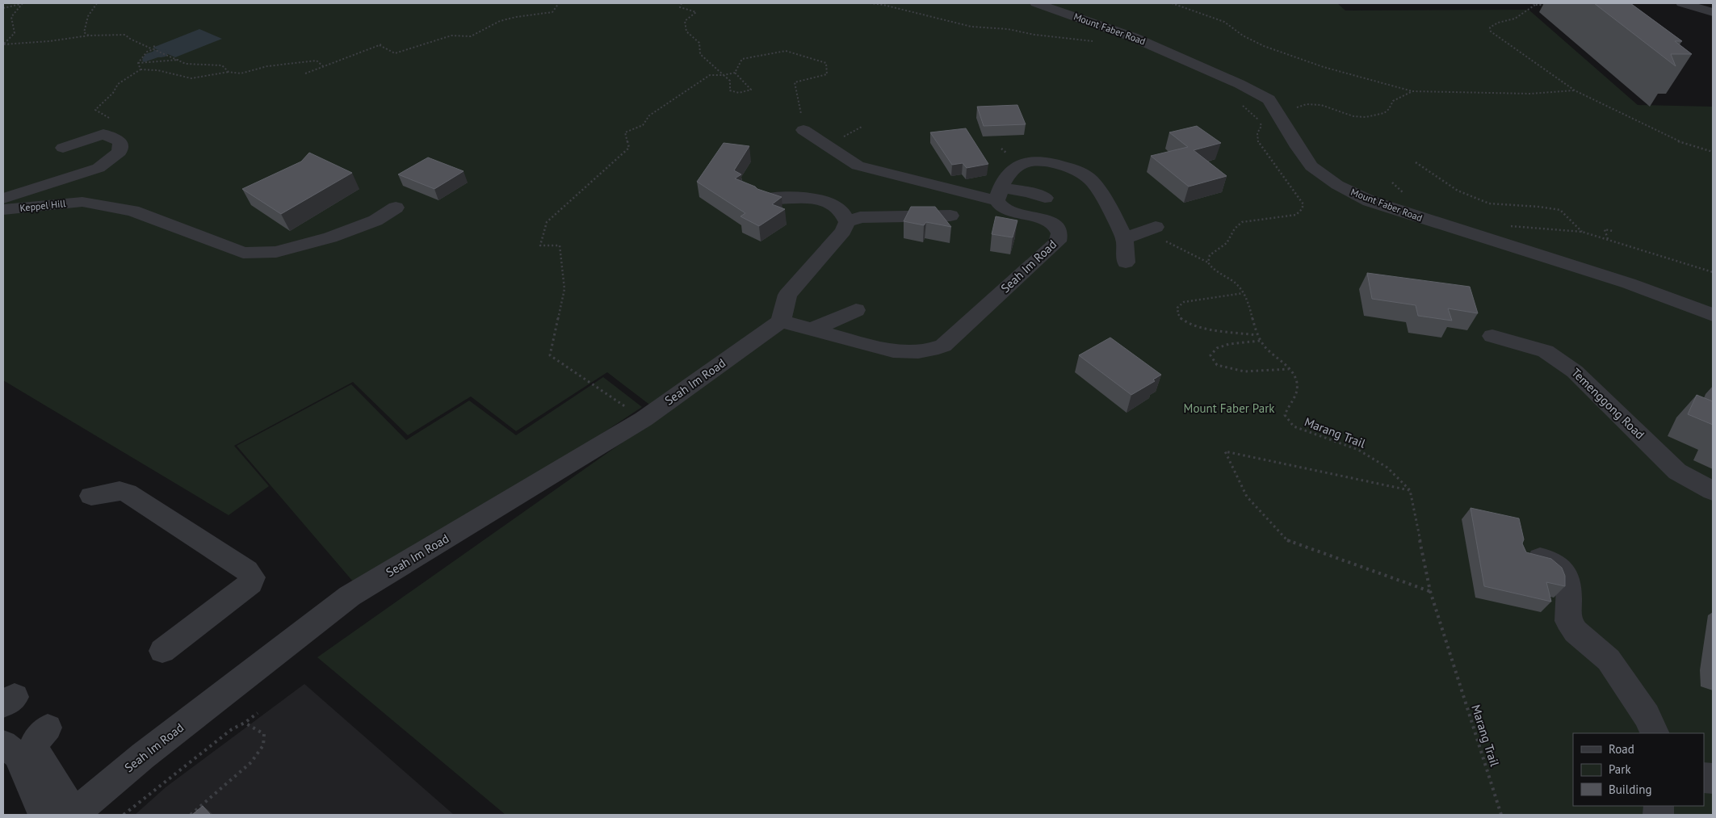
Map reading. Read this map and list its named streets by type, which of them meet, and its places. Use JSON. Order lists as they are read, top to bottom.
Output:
{
  "streets": {
    "street": [
      "Mount Faber Road",
      "Keppel Hill",
      "Seah Im Road",
      "Temenggong Road"
    ],
    "path": ["Marang Trail"]
  },
  "parks": ["Mount Faber Park"],
  "legend": ["Road", "Park", "Building"]
}
